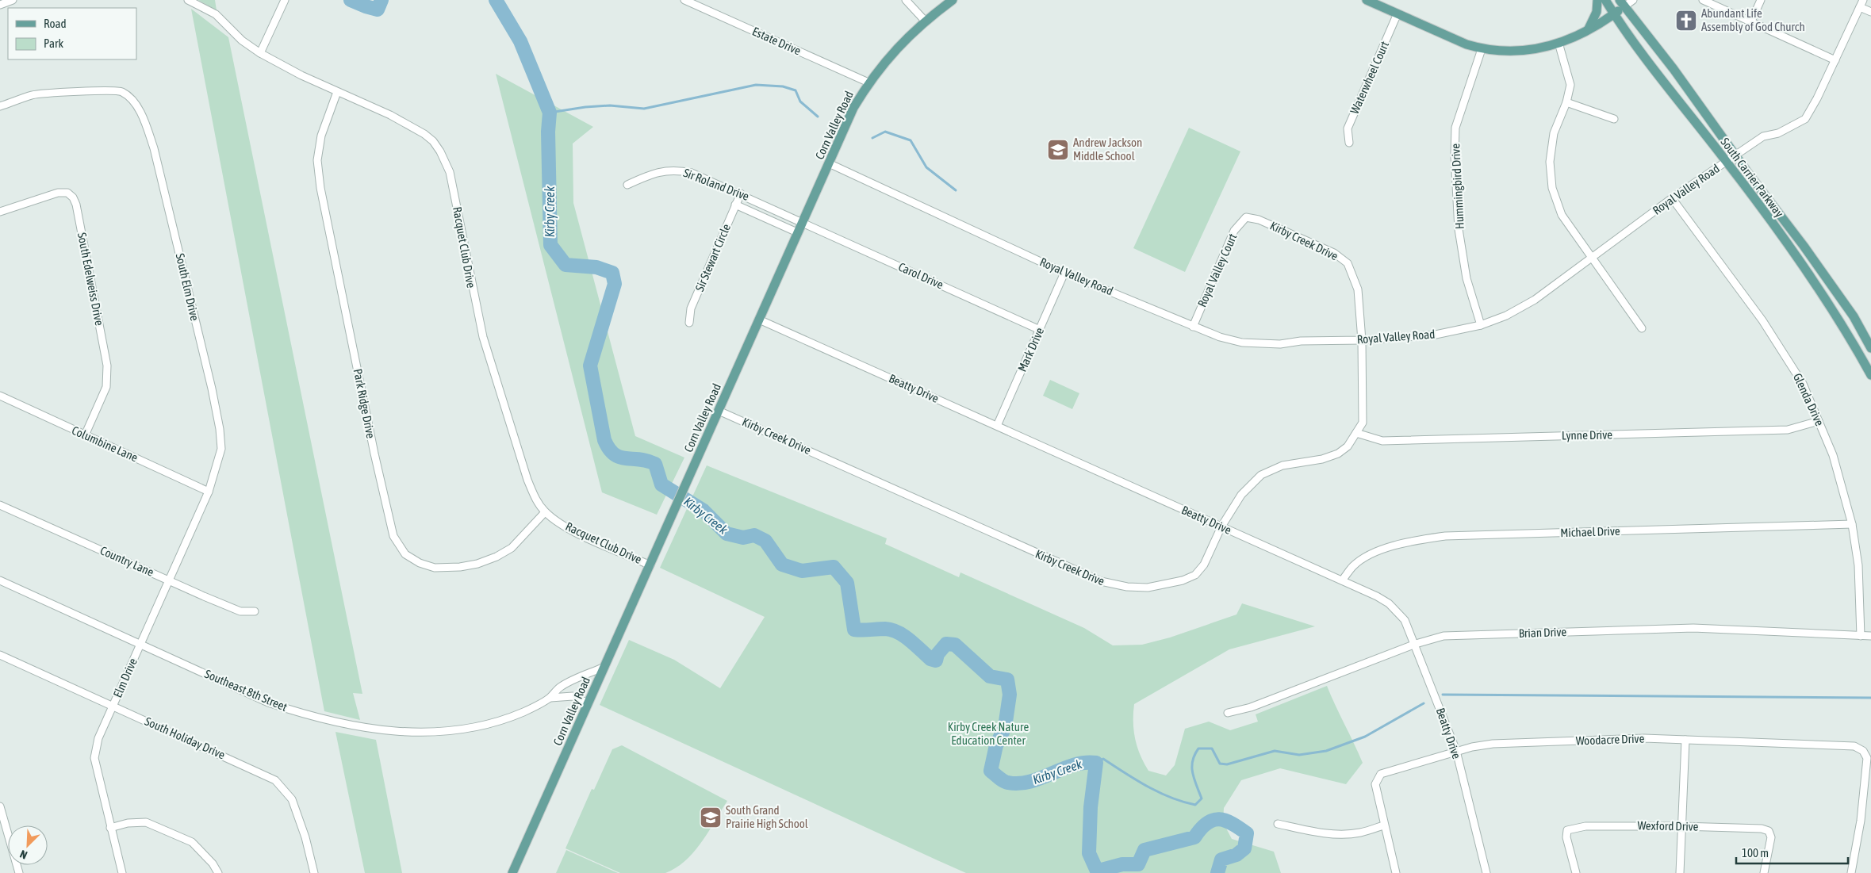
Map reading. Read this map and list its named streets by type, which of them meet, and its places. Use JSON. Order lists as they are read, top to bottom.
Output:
{
  "streets": {
    "main road": ["Corn Valley Road", "South Carrier Parkway"],
    "street": [
      "Estate Drive",
      "Waterwheel Court",
      "Sir Roland Drive",
      "Hummingbird Drive",
      "Royal Valley Road",
      "Kirby Creek Drive",
      "Racquet Club Drive",
      "Sir Stewart Circle",
      "Royal Valley Court",
      "Carol Drive",
      "South Edelweiss Drive",
      "South Elm Drive",
      "Mark Drive",
      "Beatty Drive",
      "Glenda Drive",
      "Park Ridge Drive",
      "Lynne Drive",
      "Columbine Lane",
      "Michael Drive",
      "Country Lane",
      "Brian Drive",
      "Elm Drive",
      "Southeast 8th Street",
      "South Holiday Drive",
      "Woodacre Drive",
      "Wexford Drive"
    ]
  },
  "crossings": [
    ["Estate Drive", "Corn Valley Road"],
    ["Corn Valley Road", "Sir Roland Drive"],
    ["Corn Valley Road", "Royal Valley Road"],
    ["Corn Valley Road", "Kirby Creek Drive"],
    ["Corn Valley Road", "Racquet Club Drive"],
    ["Corn Valley Road", "Carol Drive"],
    ["Corn Valley Road", "Beatty Drive"],
    ["Corn Valley Road", "Southeast 8th Street"],
    ["South Carrier Parkway", "Royal Valley Road"],
    ["Sir Roland Drive", "Sir Stewart Circle"],
    ["Sir Roland Drive", "Carol Drive"],
    ["Hummingbird Drive", "Royal Valley Road"],
    ["Royal Valley Road", "Kirby Creek Drive"],
    ["Royal Valley Road", "Royal Valley Court"],
    ["Royal Valley Road", "Mark Drive"],
    ["Royal Valley Road", "Glenda Drive"],
    ["Kirby Creek Drive", "Royal Valley Court"],
    ["Kirby Creek Drive", "Beatty Drive"],
    ["Kirby Creek Drive", "Lynne Drive"],
    ["Racquet Club Drive", "Park Ridge Drive"],
    ["Carol Drive", "Mark Drive"],
    ["South Edelweiss Drive", "Columbine Lane"],
    ["South Elm Drive", "Columbine Lane"],
    ["South Elm Drive", "Elm Drive"],
    ["Mark Drive", "Beatty Drive"],
    ["Beatty Drive", "Michael Drive"],
    ["Beatty Drive", "Brian Drive"],
    ["Beatty Drive", "Woodacre Drive"],
    ["Glenda Drive", "Lynne Drive"],
    ["Glenda Drive", "Michael Drive"],
    ["Glenda Drive", "Brian Drive"],
    ["Columbine Lane", "Elm Drive"],
    ["Country Lane", "Elm Drive"],
    ["Elm Drive", "Southeast 8th Street"],
    ["Elm Drive", "South Holiday Drive"]
  ],
  "water": ["Kirby Creek"],
  "parks": ["Kirby Creek Nature Education Center"],
  "places": {
    "church": ["Abundant Life Assembly of God Church"],
    "school or university": ["Andrew Jackson Middle School", "South Grand Prairie High School"]
  },
  "legend": ["Road", "Park"],
  "scale_bar": "100 m",
  "north": "bottom left"
}
